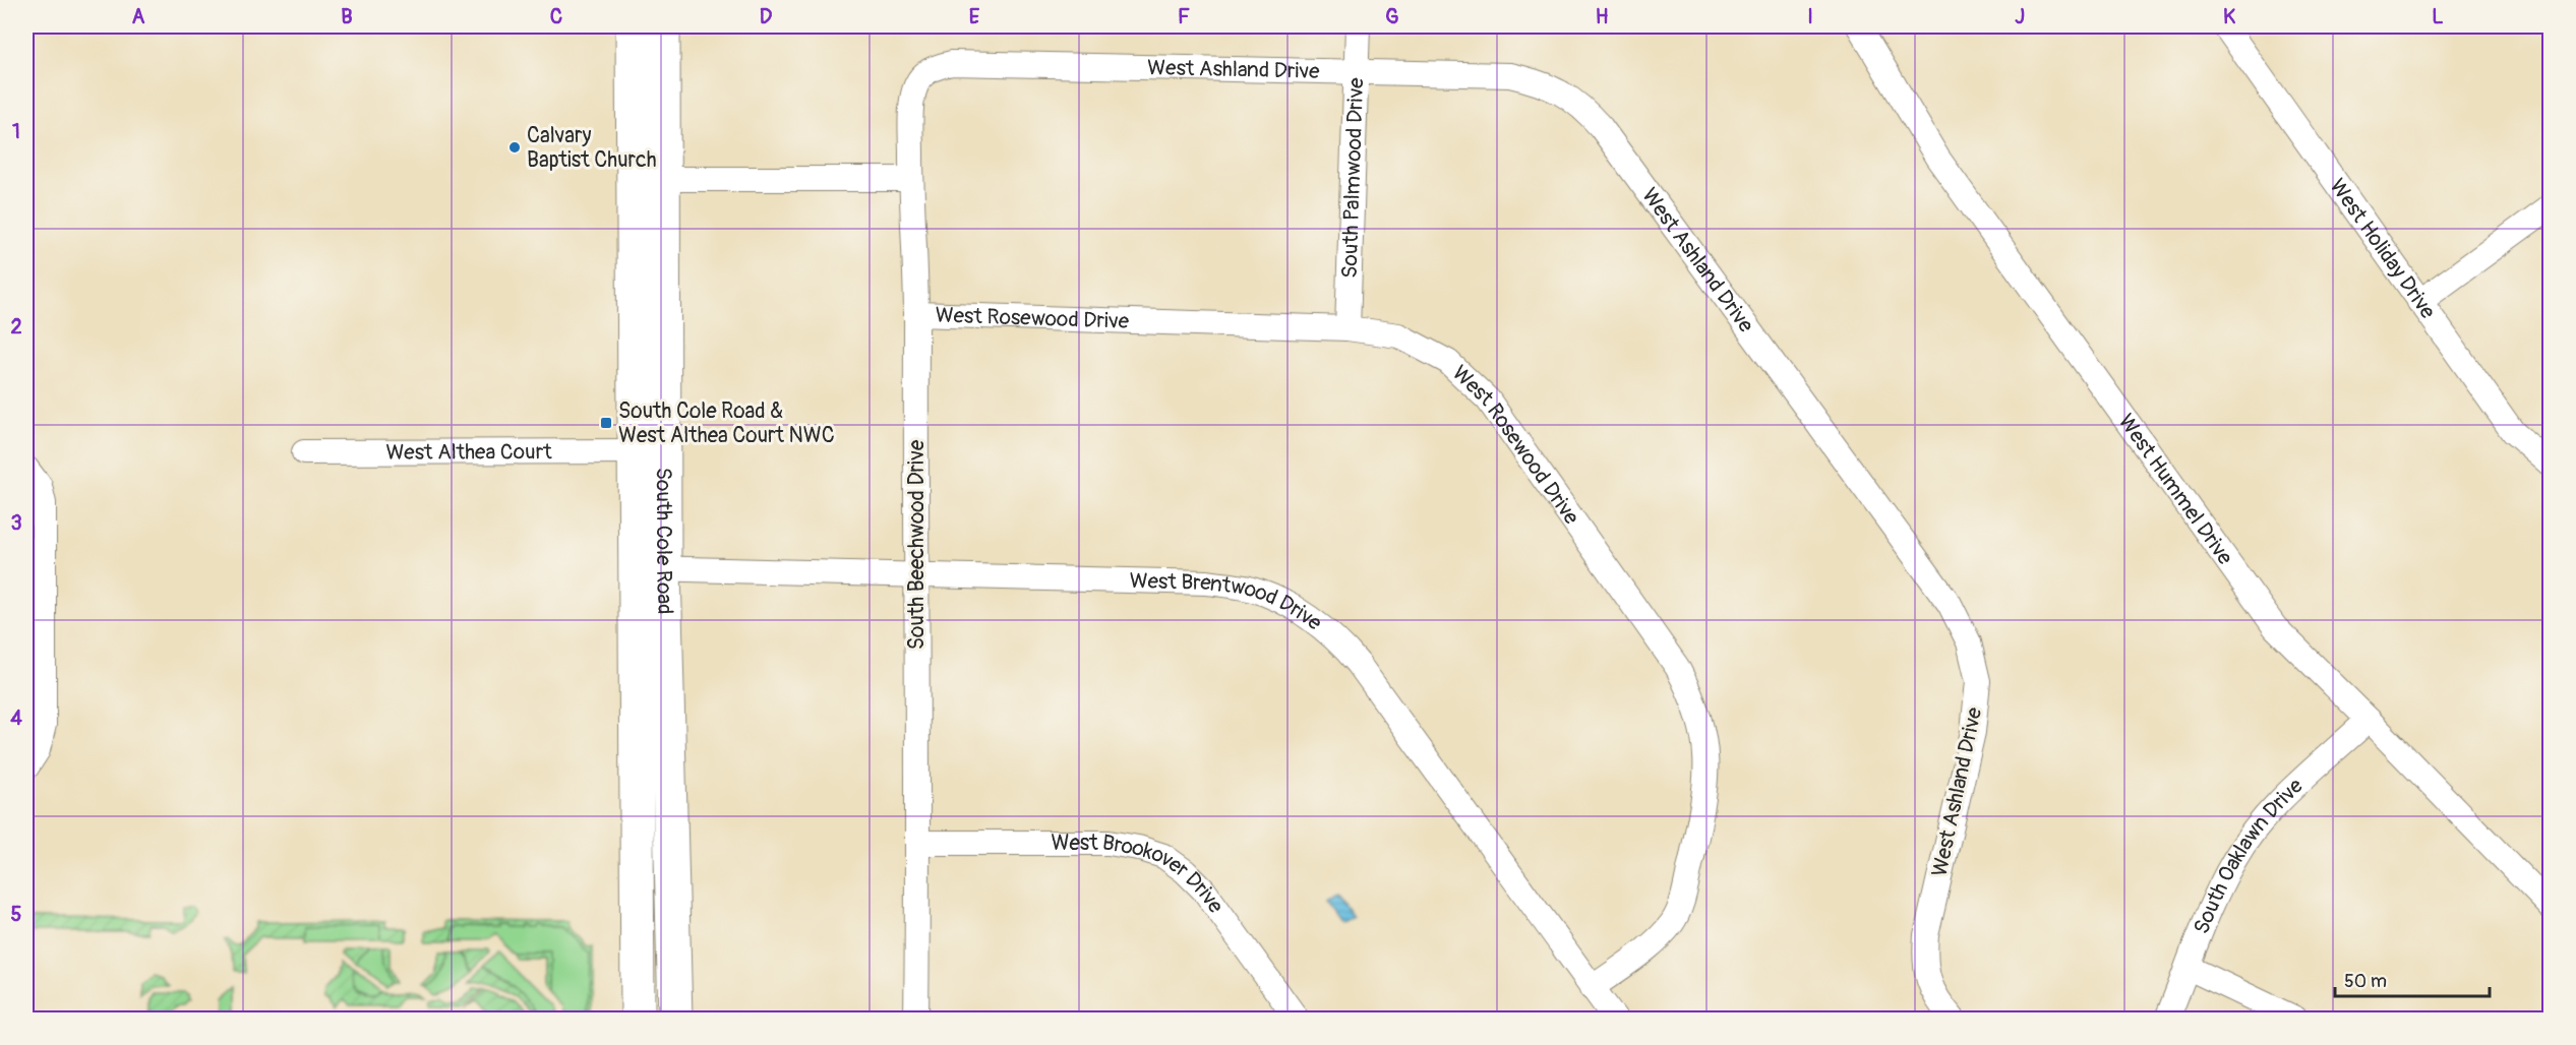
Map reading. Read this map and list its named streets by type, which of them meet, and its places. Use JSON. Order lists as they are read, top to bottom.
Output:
{
  "streets": {
    "main road": ["South Cole Road"],
    "street": [
      "West Ashland Drive",
      "South Palmwood Drive",
      "West Holiday Drive",
      "West Rosewood Drive",
      "West Althea Court",
      "West Hummel Drive",
      "South Beechwood Drive",
      "West Brentwood Drive",
      "South Oaklawn Drive",
      "West Brookover Drive"
    ]
  },
  "crossings": [
    ["West Ashland Drive", "South Palmwood Drive"],
    ["West Ashland Drive", "South Beechwood Drive"],
    ["South Palmwood Drive", "West Rosewood Drive"],
    ["West Rosewood Drive", "South Beechwood Drive"],
    ["West Rosewood Drive", "West Brentwood Drive"],
    ["West Althea Court", "South Cole Road"],
    ["West Hummel Drive", "South Oaklawn Drive"],
    ["South Cole Road", "West Brentwood Drive"],
    ["South Beechwood Drive", "West Brentwood Drive"],
    ["South Beechwood Drive", "West Brookover Drive"]
  ],
  "places": {
    "other": ["Calvary Baptist Church"],
    "transit": ["South Cole Road & West Althea Court NWC"]
  },
  "scale_bar": "50 m",
  "grid": {
    "columns": [
      "A",
      "B",
      "C",
      "D",
      "E",
      "F",
      "G",
      "H",
      "I",
      "J",
      "K",
      "L"
    ],
    "rows": [
      "1",
      "2",
      "3",
      "4",
      "5"
    ]
  }
}
